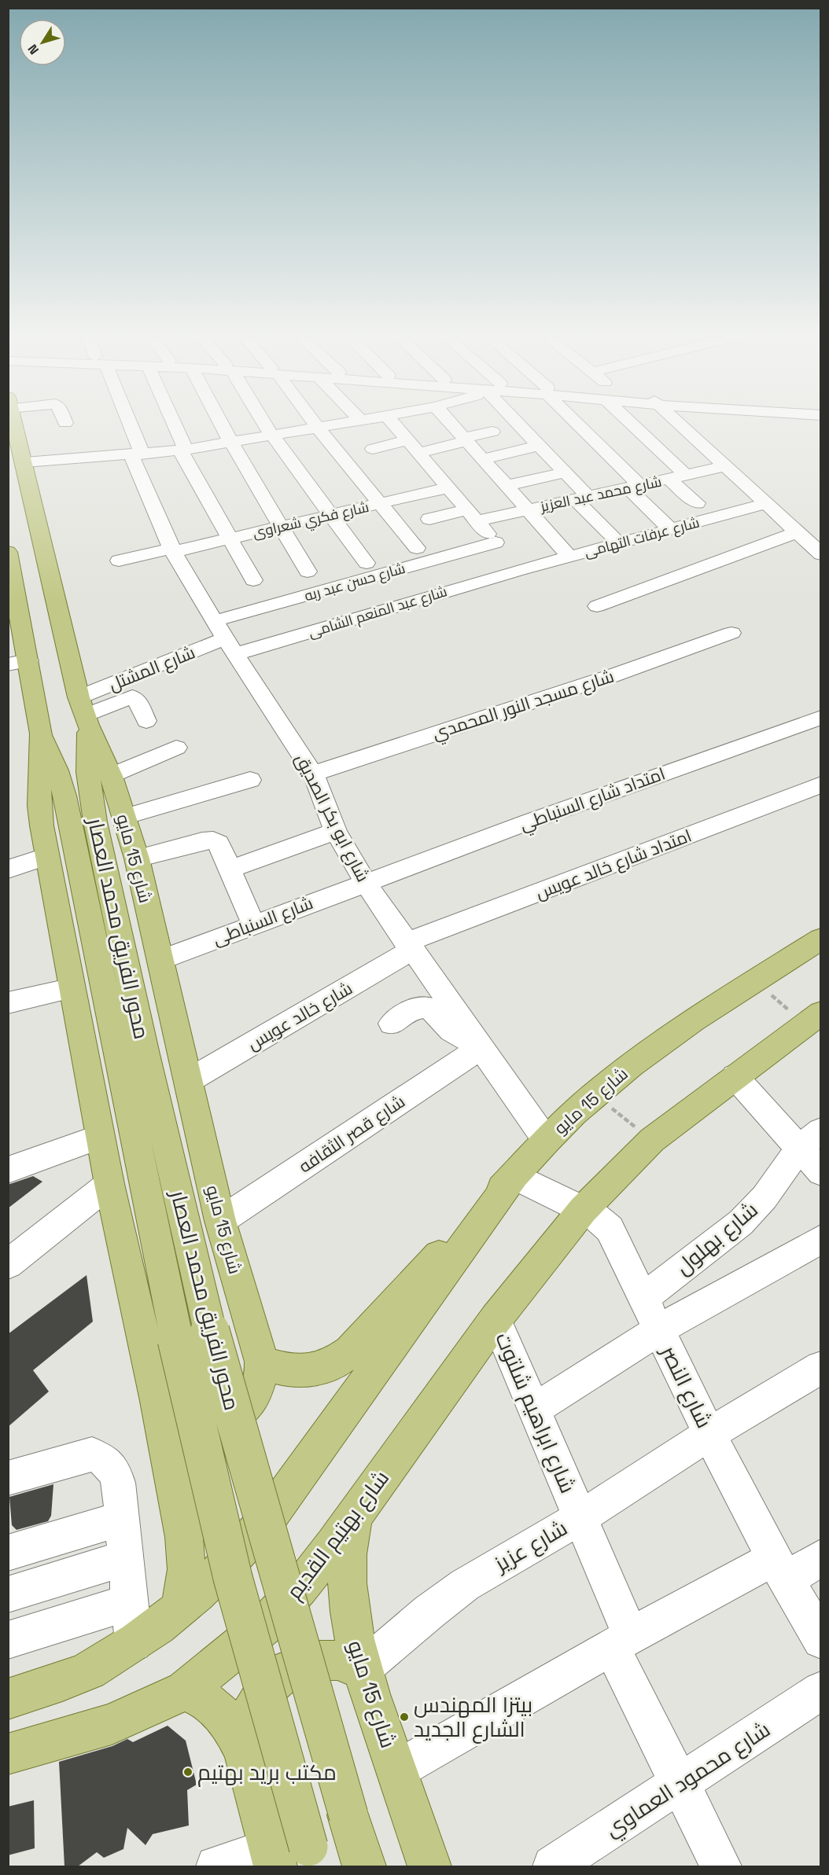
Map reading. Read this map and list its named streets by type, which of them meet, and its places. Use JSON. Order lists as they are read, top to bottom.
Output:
{
  "streets": {
    "main road": ["شارع 15 مايو", "محور الفريق محمد العصار", "شارع بهتيم القديم"],
    "street": [
      "شارع محمد عبد العزيز",
      "شارع فكري شعراوى",
      "شارع عرفات التهامى",
      "شارع حسن عبد ربه",
      "شارع عبد المنعم الشامى",
      "شارع المشتل",
      "شارع مسجد النور المحمدي",
      "امتداد شارع السنباطي",
      "شارع ابو بكر الصديق",
      "امتداد شارع خالد عويس",
      "شارع السنباطى",
      "شارع خالد عويس",
      "شارع قصر الثقافه",
      "شارع بهلول",
      "شارع النصر",
      "شارع ابراهيم شلتوت",
      "شارع عزيز",
      "شارع محمود العماوي"
    ]
  },
  "crossings": [
    ["شارع فكري شعراوى", "شارع ابو بكر الصديق"],
    ["شارع عرفات التهامى", "شارع عبد المنعم الشامى"],
    ["شارع حسن عبد ربه", "شارع عبد المنعم الشامى"],
    ["شارع حسن عبد ربه", "شارع المشتل"],
    ["شارع حسن عبد ربه", "شارع ابو بكر الصديق"],
    ["شارع عبد المنعم الشامى", "شارع المشتل"],
    ["شارع عبد المنعم الشامى", "شارع ابو بكر الصديق"],
    ["شارع المشتل", "شارع ابو بكر الصديق"],
    ["شارع المشتل", "شارع 15 مايو"],
    ["شارع المشتل", "محور الفريق محمد العصار"],
    ["شارع مسجد النور المحمدي", "شارع ابو بكر الصديق"],
    ["امتداد شارع السنباطي", "شارع ابو بكر الصديق"],
    ["امتداد شارع السنباطي", "شارع السنباطى"],
    ["شارع ابو بكر الصديق", "شارع 15 مايو"],
    ["شارع ابو بكر الصديق", "امتداد شارع خالد عويس"],
    ["شارع ابو بكر الصديق", "شارع السنباطى"],
    ["شارع ابو بكر الصديق", "شارع خالد عويس"],
    ["شارع ابو بكر الصديق", "شارع قصر الثقافه"],
    ["شارع 15 مايو", "شارع السنباطى"],
    ["شارع 15 مايو", "محور الفريق محمد العصار"],
    ["شارع 15 مايو", "شارع خالد عويس"],
    ["شارع 15 مايو", "شارع قصر الثقافه"],
    ["شارع 15 مايو", "شارع النصر"],
    ["شارع 15 مايو", "شارع بهتيم القديم"],
    ["شارع 15 مايو", "شارع عزيز"],
    ["امتداد شارع خالد عويس", "شارع خالد عويس"],
    ["شارع بهلول", "شارع النصر"],
    ["شارع النصر", "شارع بهتيم القديم"],
    ["شارع النصر", "شارع عزيز"],
    ["شارع ابراهيم شلتوت", "شارع بهتيم القديم"],
    ["شارع ابراهيم شلتوت", "شارع عزيز"],
    ["شارع ابراهيم شلتوت", "شارع محمود العماوي"]
  ],
  "places": ["بيتزا المهندس الشارع الجديد", "مكتب بريد بهتيم"],
  "north": "bottom left"
}
